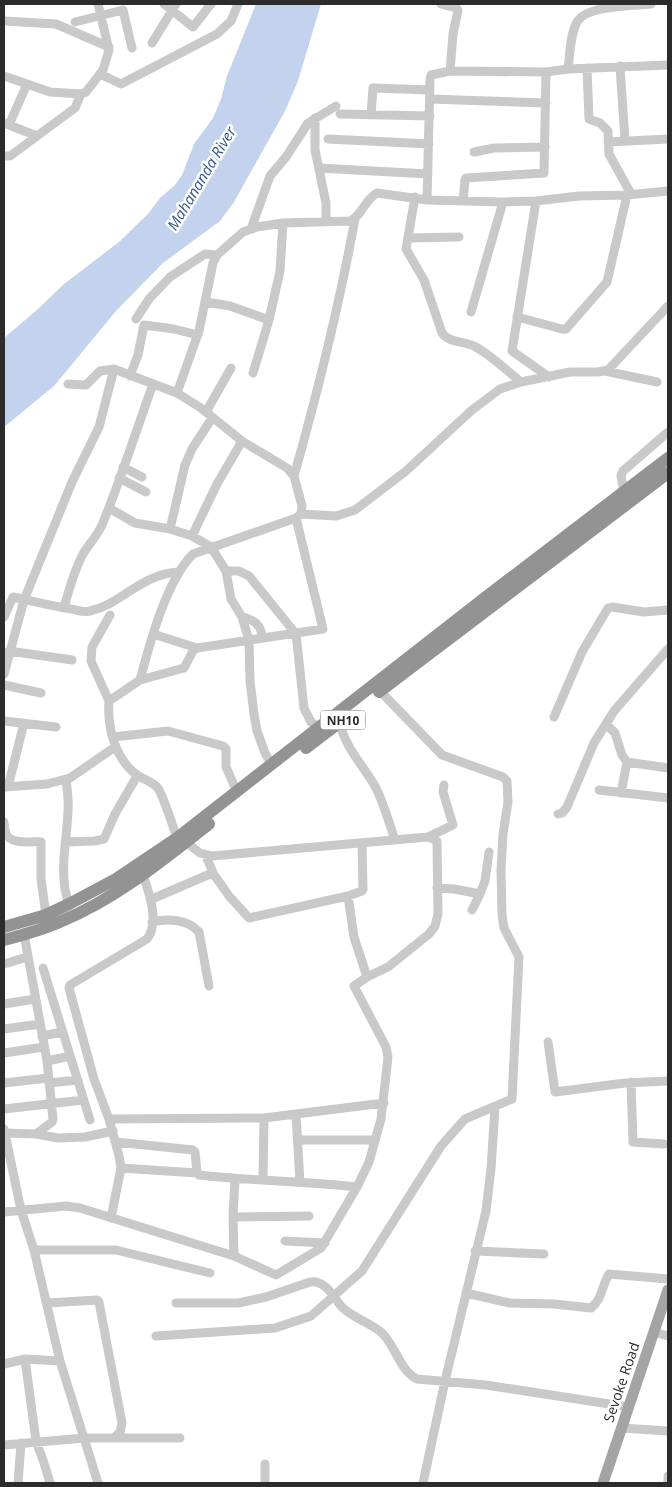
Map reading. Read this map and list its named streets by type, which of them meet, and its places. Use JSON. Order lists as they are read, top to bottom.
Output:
{
  "streets": {
    "highway": ["NH10"],
    "main road": ["Sevoke Road"]
  },
  "water": ["Mahananda River"]
}
